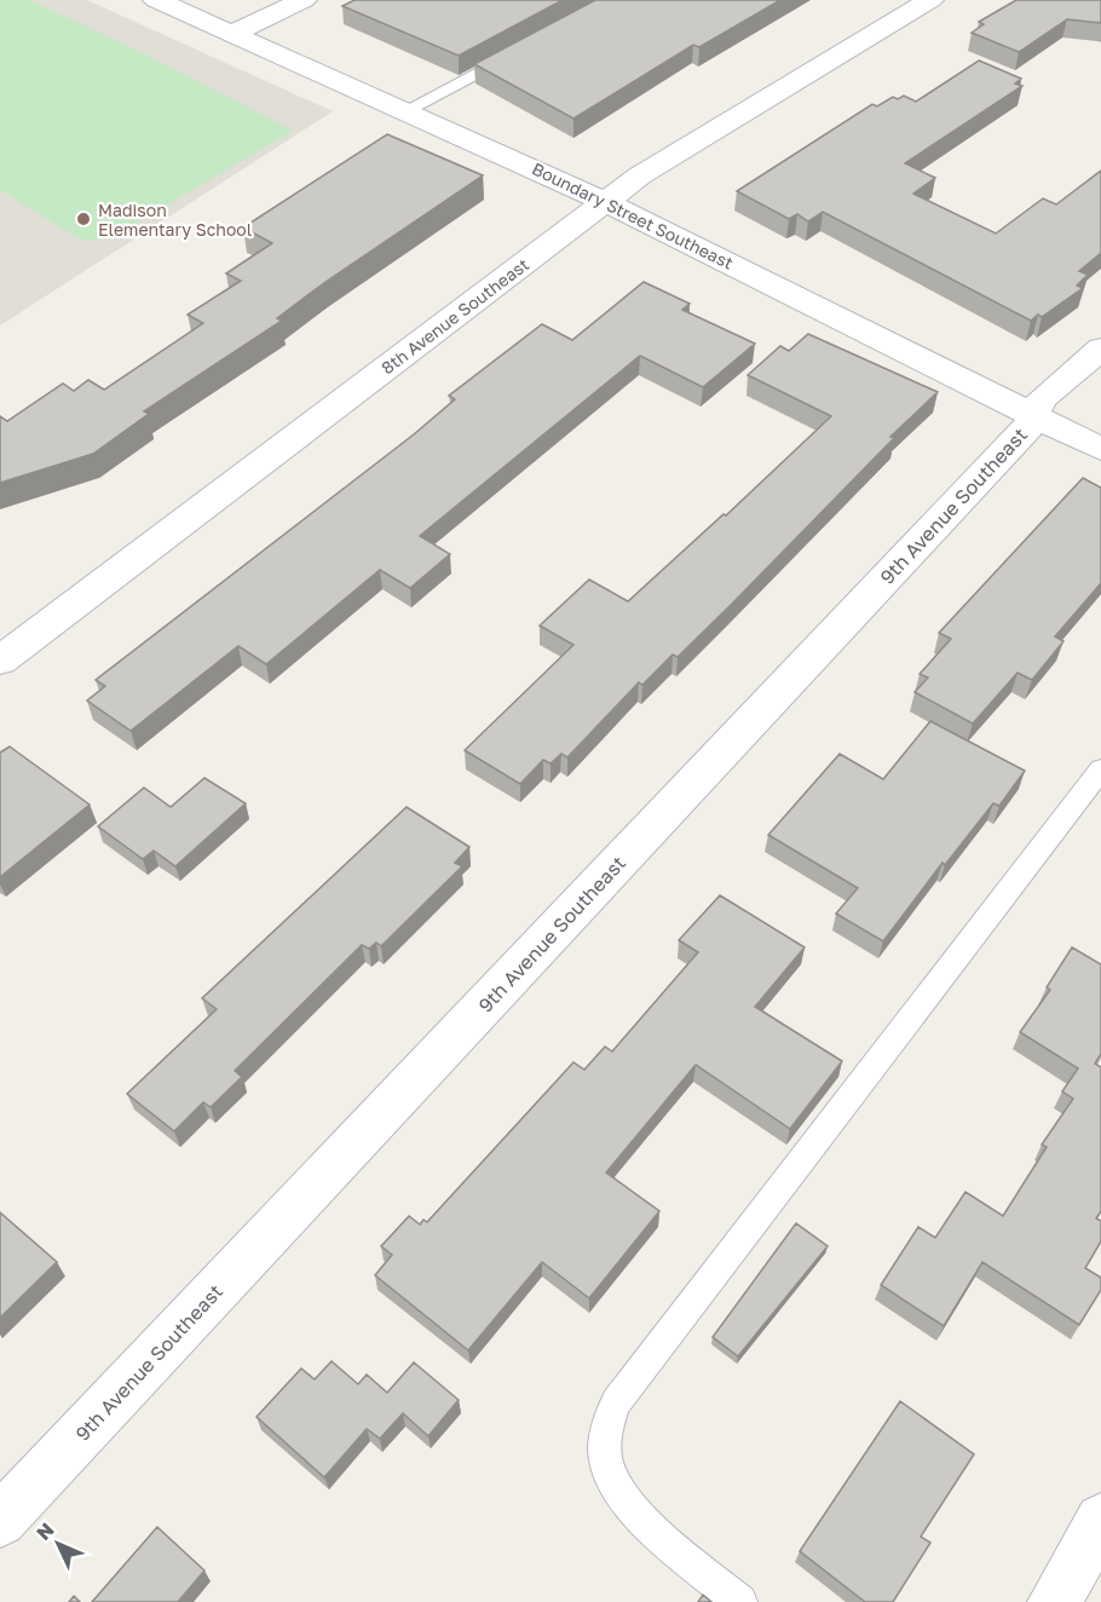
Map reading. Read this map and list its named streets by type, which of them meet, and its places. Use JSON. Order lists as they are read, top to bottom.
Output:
{
  "streets": {
    "street": ["Boundary Street Southeast", "8th Avenue Southeast", "9th Avenue Southeast"]
  },
  "crossings": [
    ["Boundary Street Southeast", "8th Avenue Southeast"],
    ["Boundary Street Southeast", "9th Avenue Southeast"]
  ],
  "places": ["Madison Elementary School"],
  "north": "top left"
}
